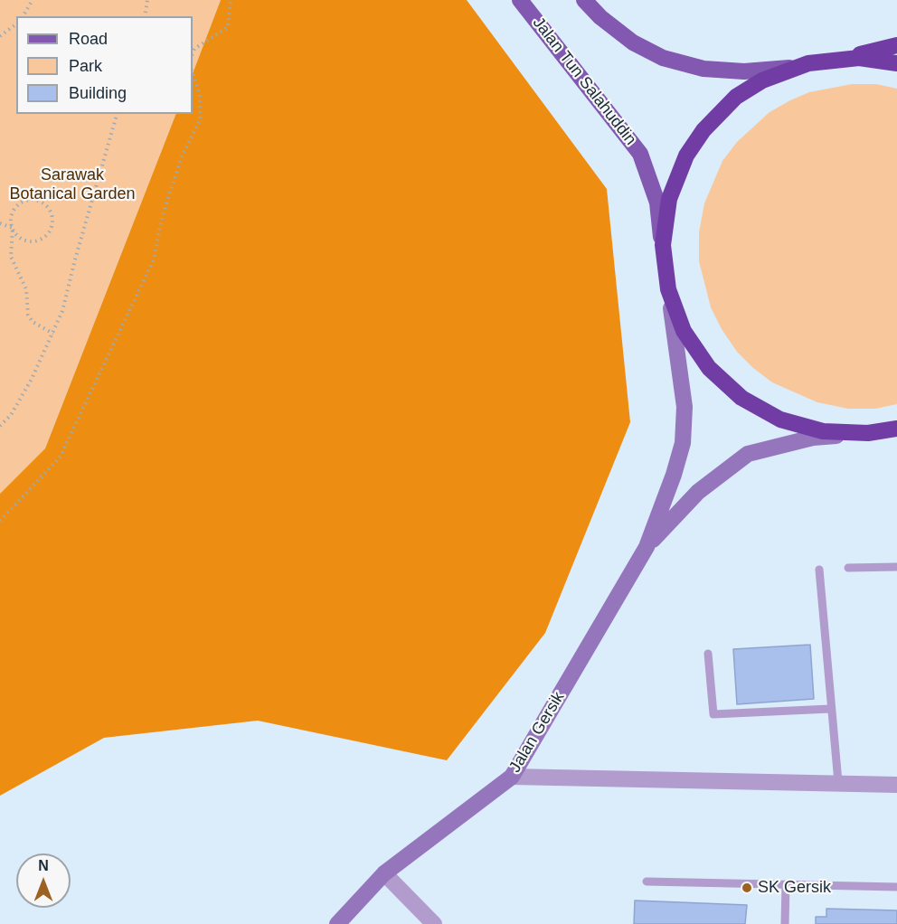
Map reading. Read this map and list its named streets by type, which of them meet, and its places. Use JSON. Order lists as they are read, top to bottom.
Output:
{
  "streets": {
    "main road": ["Jalan Tun Salahuddin"],
    "street": ["Jalan Gersik"]
  },
  "parks": ["Sarawak Botanical Garden"],
  "places": ["SK Gersik"],
  "legend": ["Road", "Park", "Building"],
  "north": "top"
}
